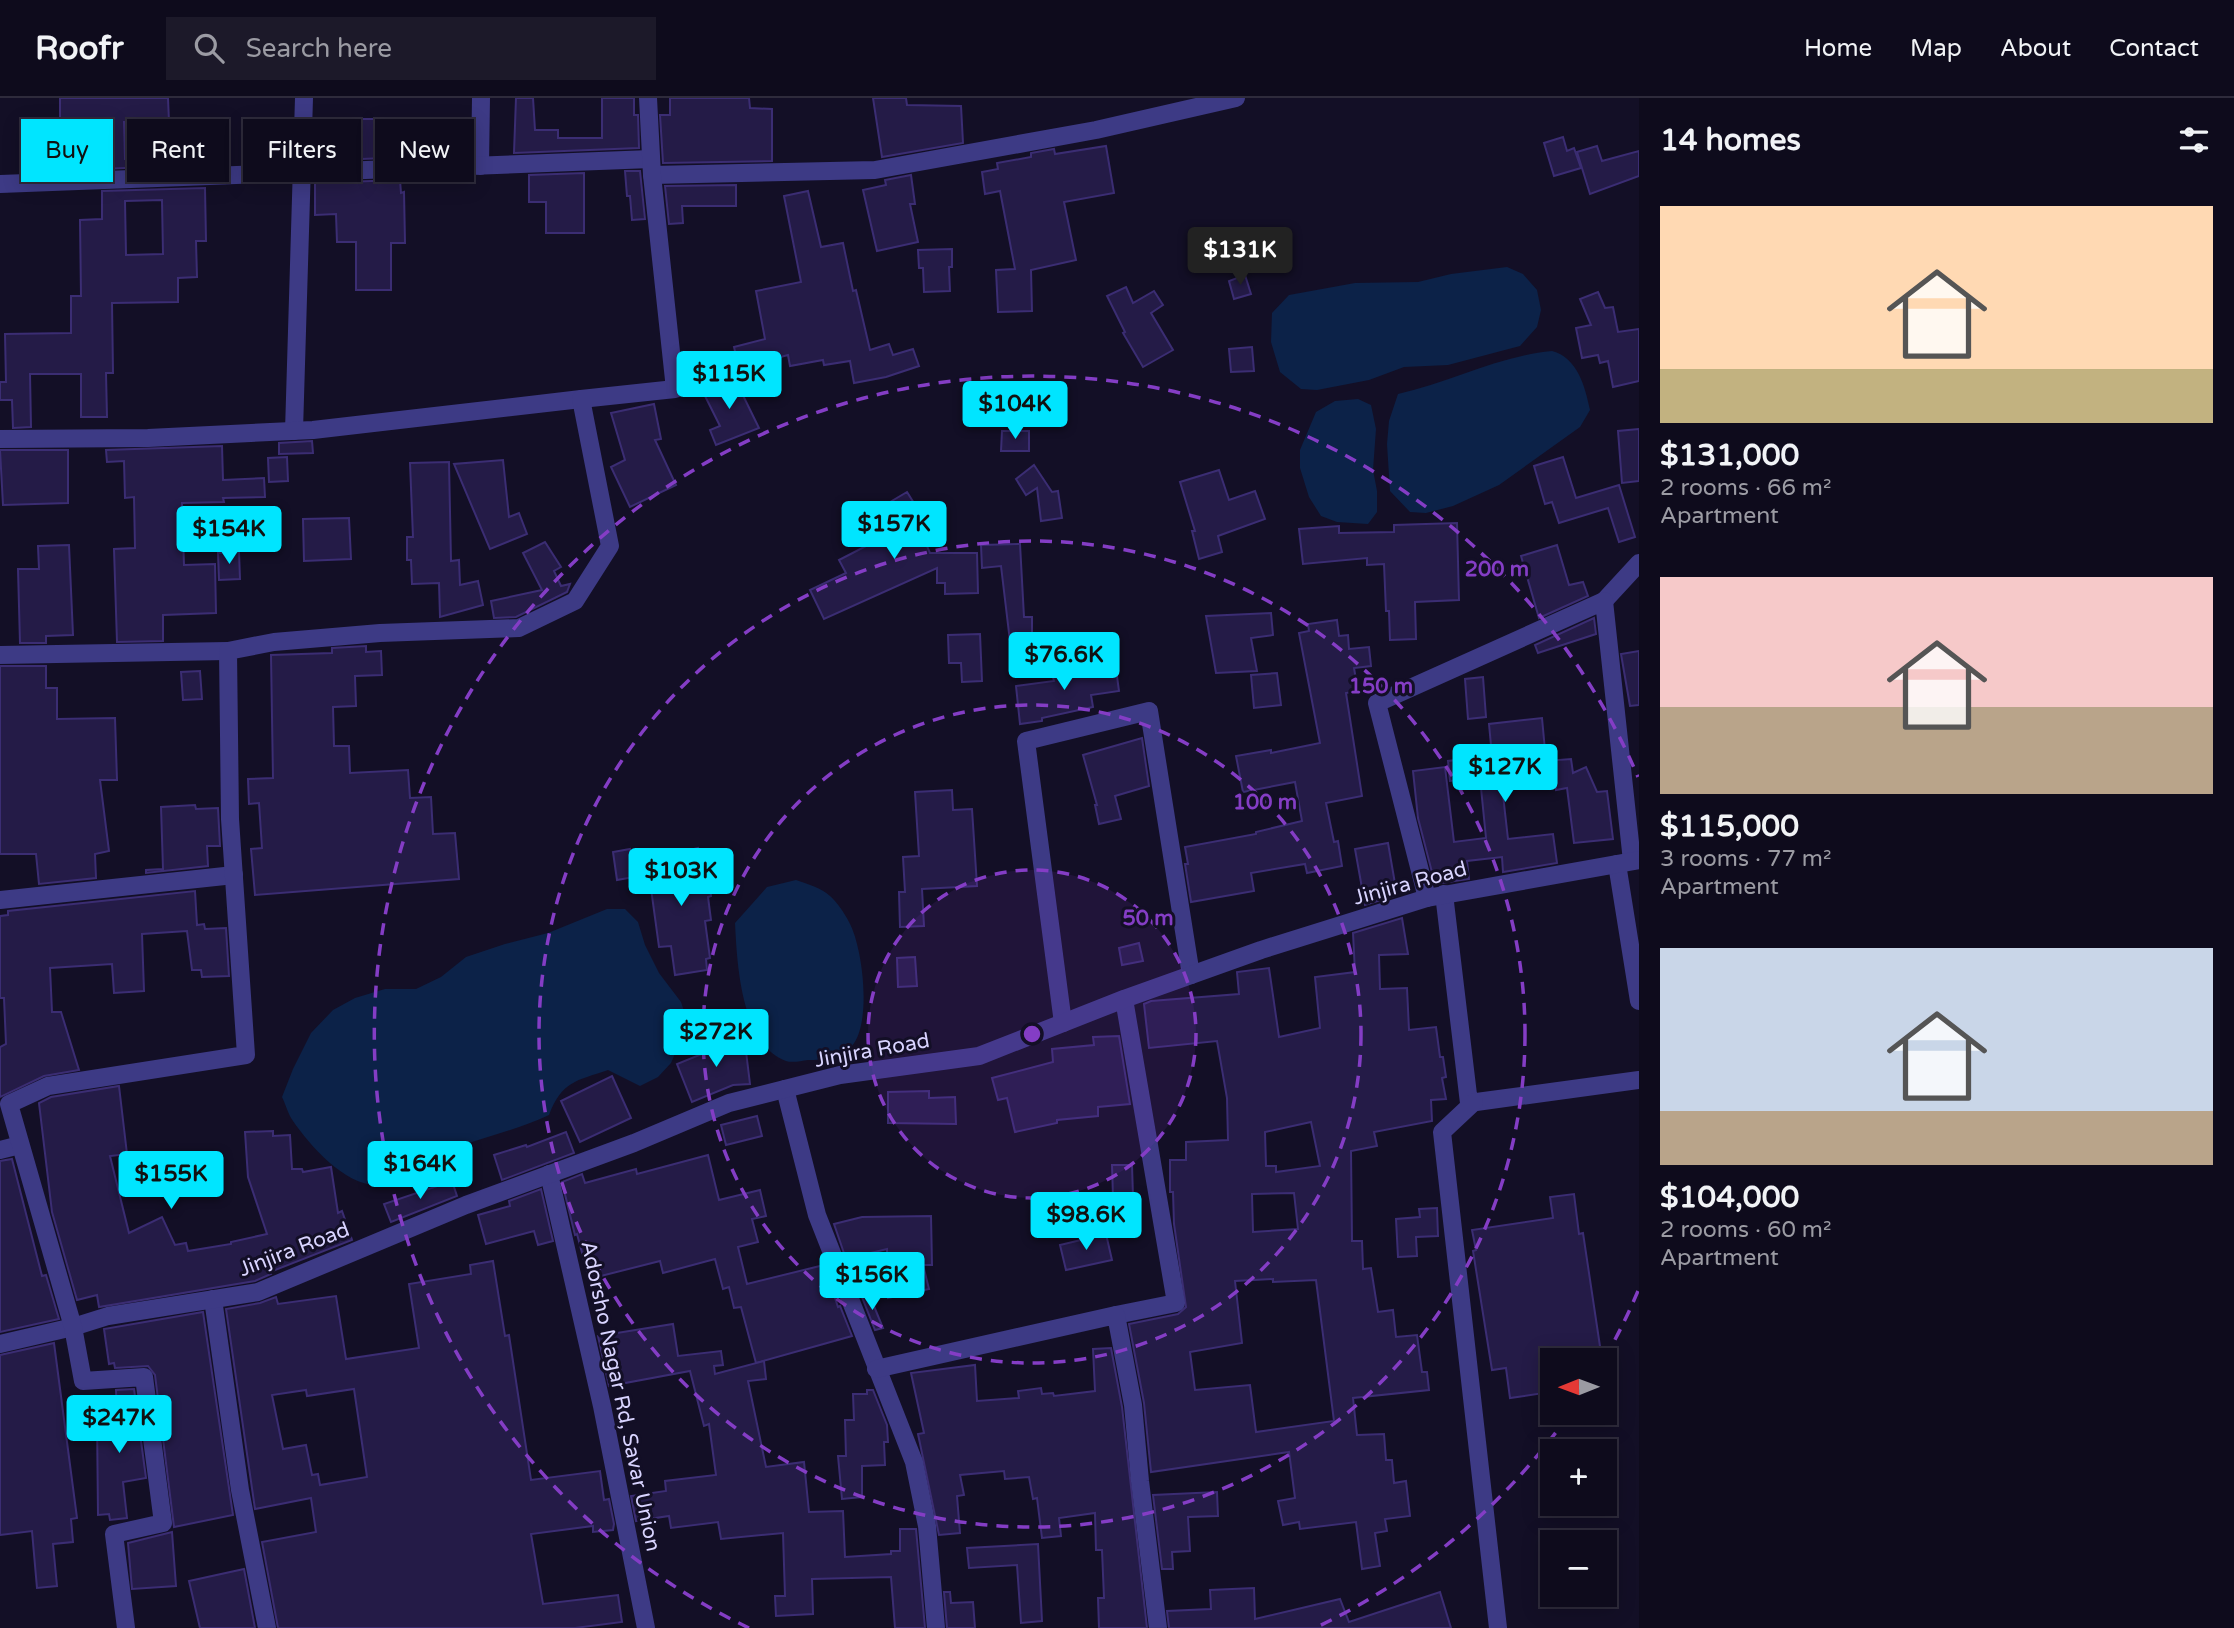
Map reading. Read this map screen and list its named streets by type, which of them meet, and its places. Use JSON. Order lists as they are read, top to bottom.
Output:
{
  "streets": {
    "street": ["Jinjira Road", "Adorsho Nagar Rd, Savar Union"]
  },
  "crossings": [
    ["Jinjira Road", "Adorsho Nagar Rd, Savar Union"]
  ],
  "north": "left",
  "page": {
    "header": "Roofr",
    "search": "Search here",
    "nav": [
      "Home",
      "Map",
      "About",
      "Contact"
    ],
    "heading": "14 homes",
    "chip": [
      "Buy",
      "Rent",
      "Filters",
      "New"
    ],
    "list": [
      {
        "name": "$131,000",
        "note": "2 rooms · 66 m² · Apartment"
      },
      {
        "name": "$115,000",
        "note": "3 rooms · 77 m² · Apartment"
      },
      {
        "name": "$104,000",
        "note": "2 rooms · 60 m² · Apartment"
      }
    ],
    "price": [
      "$131K",
      "$115K",
      "$104K",
      "$157K",
      "$154K",
      "$76.6K",
      "$127K",
      "$103K",
      "$272K",
      "$164K",
      "$155K",
      "$98.6K",
      "$156K",
      "$247K"
    ],
    "map_buttons": ["+", "−"]
  },
  "rings": [
    "200 m",
    "150 m",
    "100 m",
    "50 m"
  ]
}
